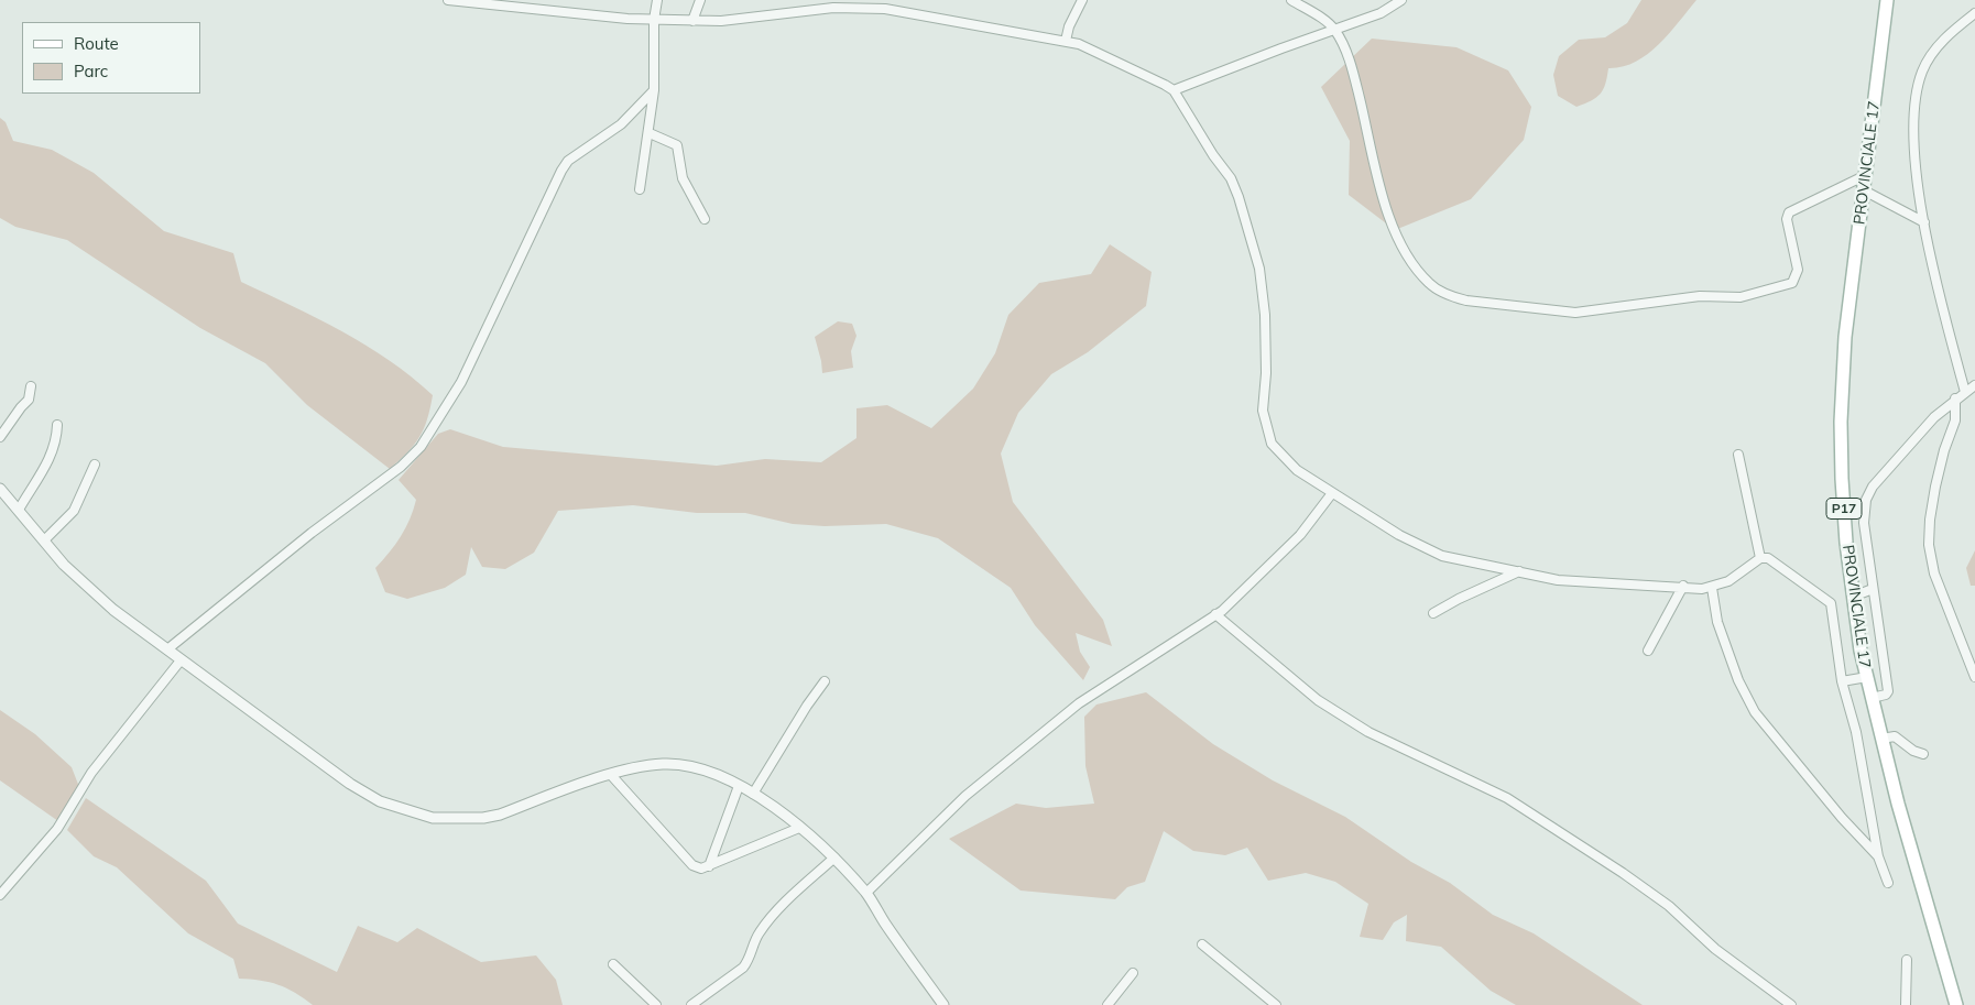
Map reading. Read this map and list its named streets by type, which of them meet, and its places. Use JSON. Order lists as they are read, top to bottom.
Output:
{
  "streets": {
    "main road": ["PROVINCIALE 17", "P17"]
  },
  "legend": ["Route", "Parc"]
}
